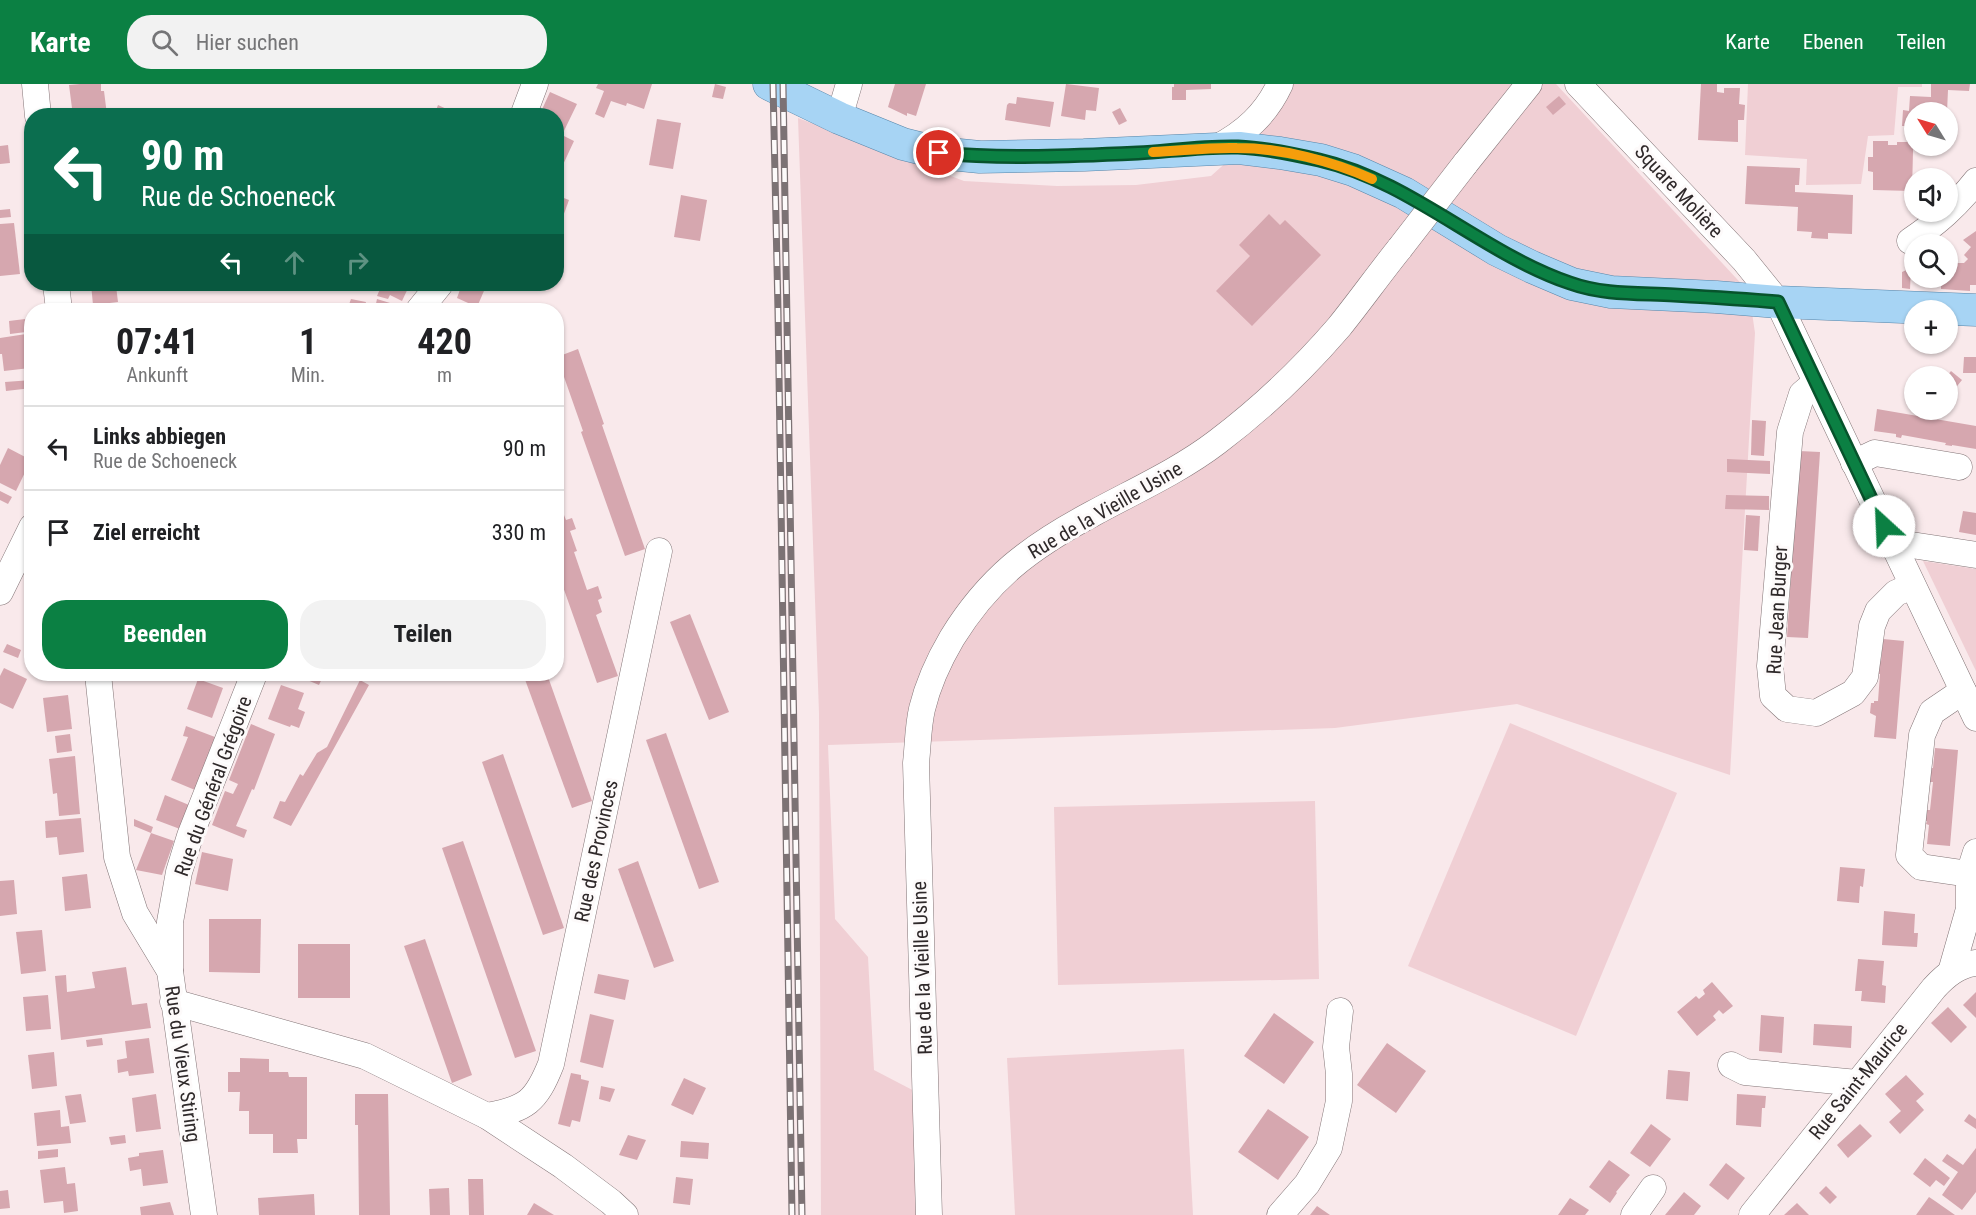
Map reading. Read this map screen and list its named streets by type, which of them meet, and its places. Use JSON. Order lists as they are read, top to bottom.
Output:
{
  "streets": {
    "street": [
      "Square Molière",
      "Rue de la Vieille Usine",
      "Rue Jean Burger",
      "Rue du Général Grégoire",
      "Rue des Provinces",
      "Rue du Vieux Stiring",
      "Rue Saint-Maurice"
    ]
  },
  "crossings": [
    ["Rue du Général Grégoire", "Rue du Vieux Stiring"]
  ],
  "north": "top left",
  "page": {
    "header": "Karte",
    "search": "Hier suchen",
    "nav": ["Karte", "Ebenen", "Teilen"],
    "map_buttons": ["+", "−"],
    "turn": ["90 m", "Rue de Schoeneck"],
    "eta": [
      "07:41",
      "Ankunft",
      "1",
      "Min.",
      "420",
      "m"
    ],
    "list": [
      {
        "name": "Links abbiegen",
        "note": "Rue de Schoeneck",
        "value": "90 m"
      },
      {
        "name": "Ziel erreicht",
        "value": "330 m"
      }
    ],
    "buttons": ["Beenden", "Teilen"]
  }
}
